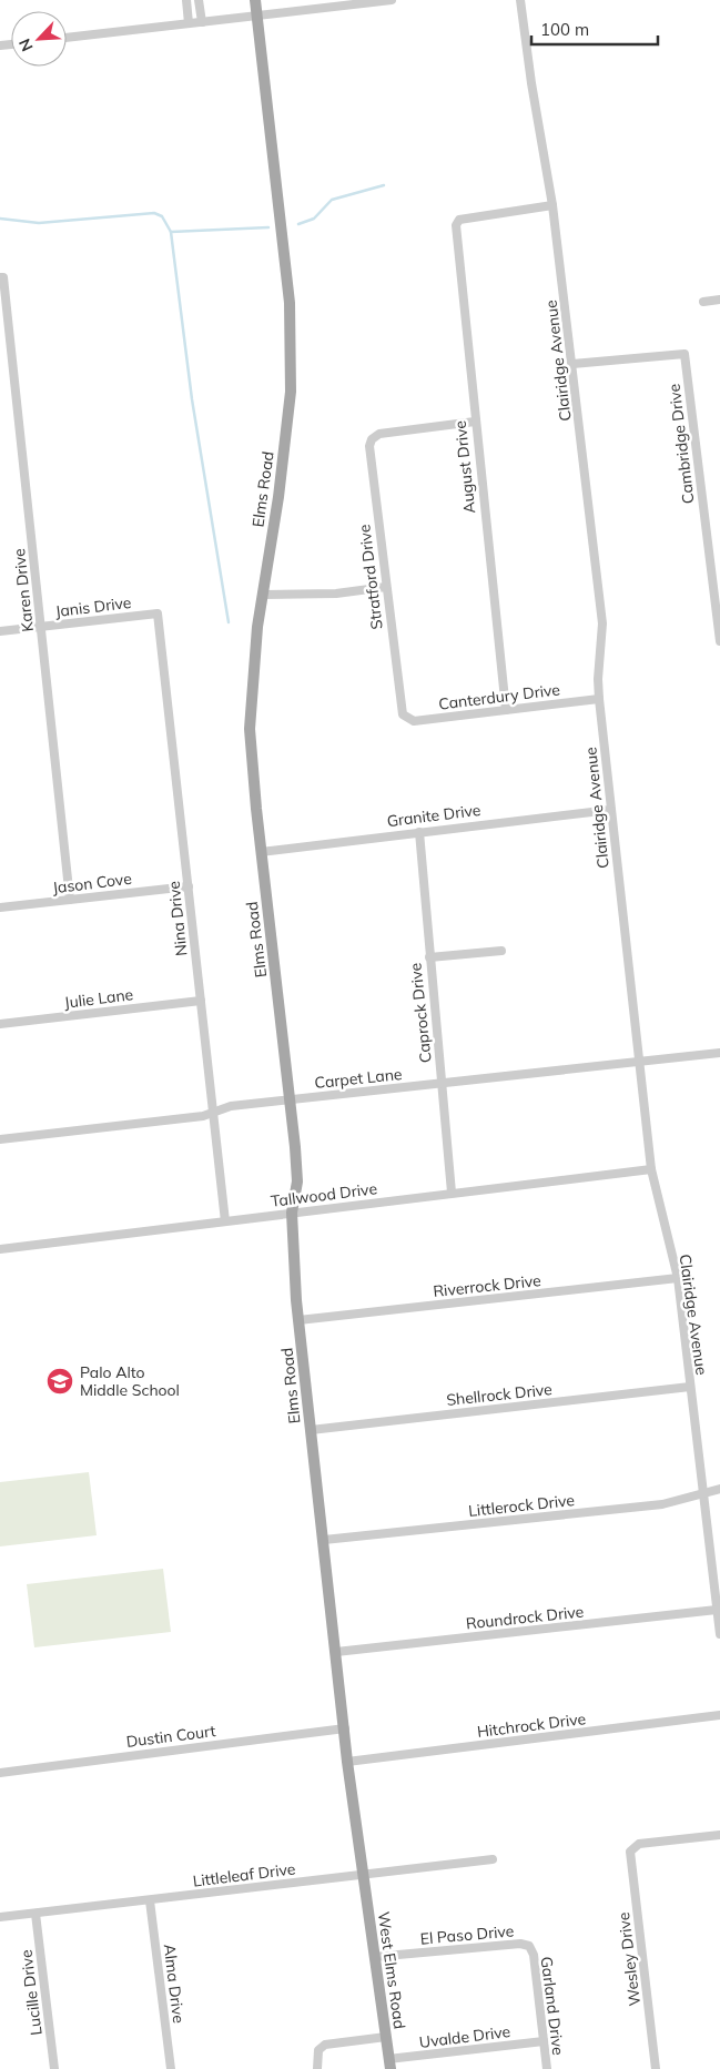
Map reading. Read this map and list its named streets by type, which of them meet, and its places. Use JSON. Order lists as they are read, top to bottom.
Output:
{
  "streets": {
    "main road": ["Elms Road", "West Elms Road"],
    "street": [
      "Clairidge Avenue",
      "Cambridge Drive",
      "August Drive",
      "Stratford Drive",
      "Karen Drive",
      "Janis Drive",
      "Canterdury Drive",
      "Granite Drive",
      "Jason Cove",
      "Nina Drive",
      "Julie Lane",
      "Caprock Drive",
      "Carpet Lane",
      "Tallwood Drive",
      "Riverrock Drive",
      "Shellrock Drive",
      "Littlerock Drive",
      "Roundrock Drive",
      "Hitchrock Drive",
      "Dustin Court",
      "Littleleaf Drive",
      "El Paso Drive",
      "Wesley Drive",
      "Alma Drive",
      "Lucille Drive",
      "Garland Drive",
      "Uvalde Drive"
    ]
  },
  "crossings": [
    ["Clairidge Avenue", "Cambridge Drive"],
    ["Clairidge Avenue", "August Drive"],
    ["Clairidge Avenue", "Canterdury Drive"],
    ["Clairidge Avenue", "Granite Drive"],
    ["Clairidge Avenue", "Carpet Lane"],
    ["Clairidge Avenue", "Tallwood Drive"],
    ["Clairidge Avenue", "Riverrock Drive"],
    ["Clairidge Avenue", "Shellrock Drive"],
    ["Clairidge Avenue", "Littlerock Drive"],
    ["Clairidge Avenue", "Roundrock Drive"],
    ["August Drive", "Stratford Drive"],
    ["August Drive", "Canterdury Drive"],
    ["Elms Road", "Granite Drive"],
    ["Elms Road", "Carpet Lane"],
    ["Elms Road", "Tallwood Drive"],
    ["Elms Road", "Riverrock Drive"],
    ["Elms Road", "Shellrock Drive"],
    ["Elms Road", "Littlerock Drive"],
    ["Elms Road", "Roundrock Drive"],
    ["Elms Road", "Hitchrock Drive"],
    ["Elms Road", "Dustin Court"],
    ["Elms Road", "Littleleaf Drive"],
    ["Elms Road", "West Elms Road"],
    ["Stratford Drive", "Canterdury Drive"],
    ["Karen Drive", "Janis Drive"],
    ["Karen Drive", "Jason Cove"],
    ["Janis Drive", "Nina Drive"],
    ["Granite Drive", "Caprock Drive"],
    ["Jason Cove", "Nina Drive"],
    ["Nina Drive", "Julie Lane"],
    ["Nina Drive", "Carpet Lane"],
    ["Nina Drive", "Tallwood Drive"],
    ["Caprock Drive", "Carpet Lane"],
    ["Caprock Drive", "Tallwood Drive"],
    ["Littleleaf Drive", "West Elms Road"],
    ["Littleleaf Drive", "Alma Drive"],
    ["Littleleaf Drive", "Lucille Drive"],
    ["El Paso Drive", "West Elms Road"],
    ["El Paso Drive", "Garland Drive"],
    ["West Elms Road", "Uvalde Drive"],
    ["Garland Drive", "Uvalde Drive"]
  ],
  "places": {
    "school or university": ["Palo Alto Middle School"]
  },
  "scale_bar": "100 m",
  "north": "bottom left"
}
